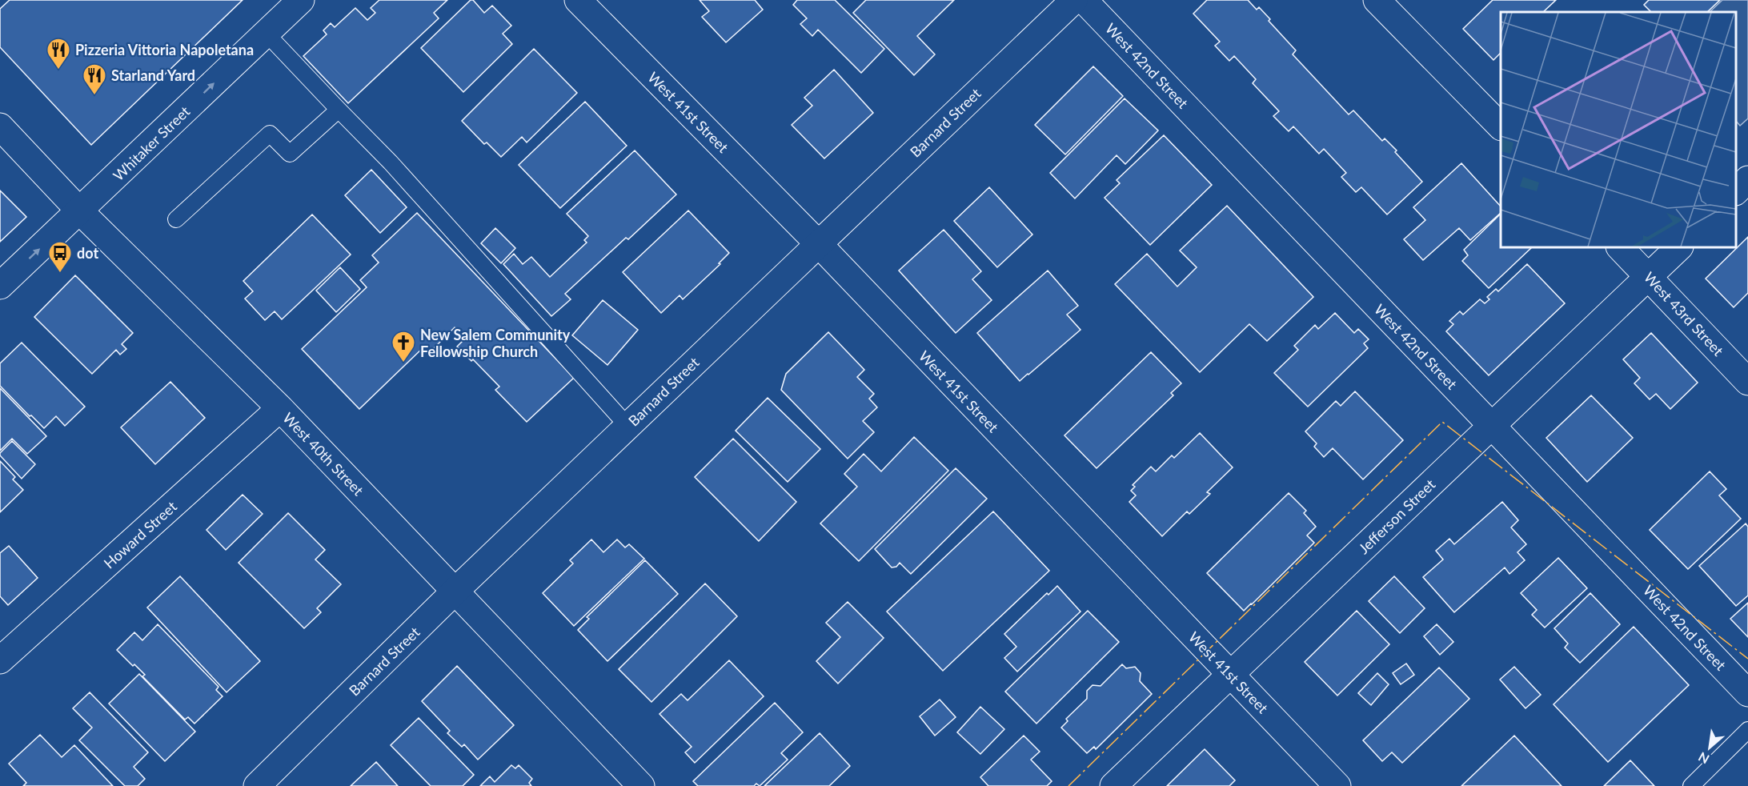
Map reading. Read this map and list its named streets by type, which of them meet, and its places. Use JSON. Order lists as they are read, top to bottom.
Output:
{
  "streets": {
    "street": [
      "West 42nd Street",
      "West 41st Street",
      "Barnard Street",
      "Whitaker Street",
      "West 43rd Street",
      "West 40th Street",
      "Jefferson Street",
      "Howard Street"
    ]
  },
  "crossings": [
    ["West 42nd Street", "Jefferson Street"],
    ["West 41st Street", "Barnard Street"],
    ["West 41st Street", "Jefferson Street"],
    ["Barnard Street", "West 40th Street"],
    ["Whitaker Street", "West 40th Street"],
    ["West 43rd Street", "Jefferson Street"],
    ["West 40th Street", "Howard Street"]
  ],
  "one_way": ["Whitaker Street"],
  "places": {
    "restaurant": ["Pizzeria Vittoria Napoletana", "Starland Yard"],
    "bus stop": ["dot"],
    "church": ["New Salem Community Fellowship Church"]
  },
  "north": "bottom left"
}
